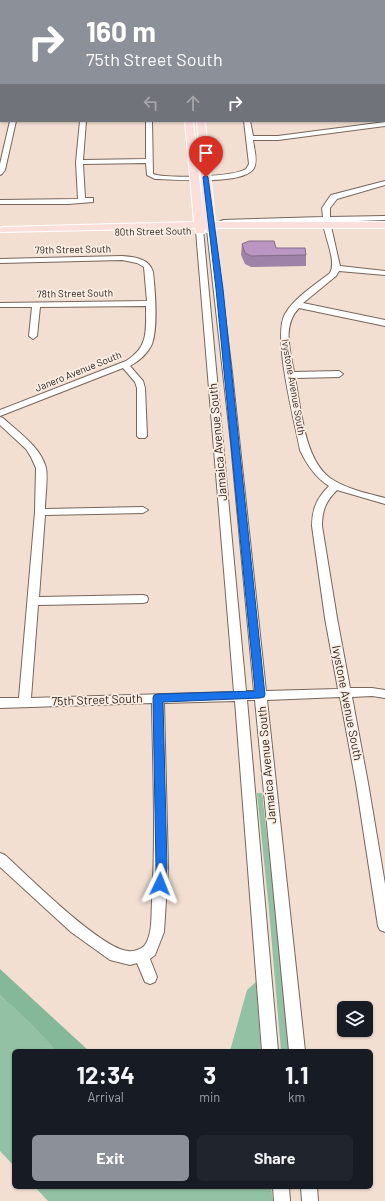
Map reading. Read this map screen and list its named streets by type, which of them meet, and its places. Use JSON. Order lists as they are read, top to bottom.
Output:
{
  "streets": {
    "main road": ["80th Street South", "Jamaica Avenue South"],
    "street": [
      "79th Street South",
      "78th Street South",
      "Janero Avenue South",
      "Ivystone Avenue South",
      "75th Street South"
    ]
  },
  "crossings": [
    ["80th Street South", "Jamaica Avenue South"],
    ["79th Street South", "Janero Avenue South"],
    ["78th Street South", "Janero Avenue South"],
    ["Ivystone Avenue South", "75th Street South"],
    ["Jamaica Avenue South", "75th Street South"]
  ],
  "page": {
    "turn": ["160 m", "75th Street South"],
    "eta": [
      "12:34",
      "Arrival",
      "3",
      "min",
      "1.1",
      "km"
    ],
    "buttons": ["Exit", "Share"]
  }
}
